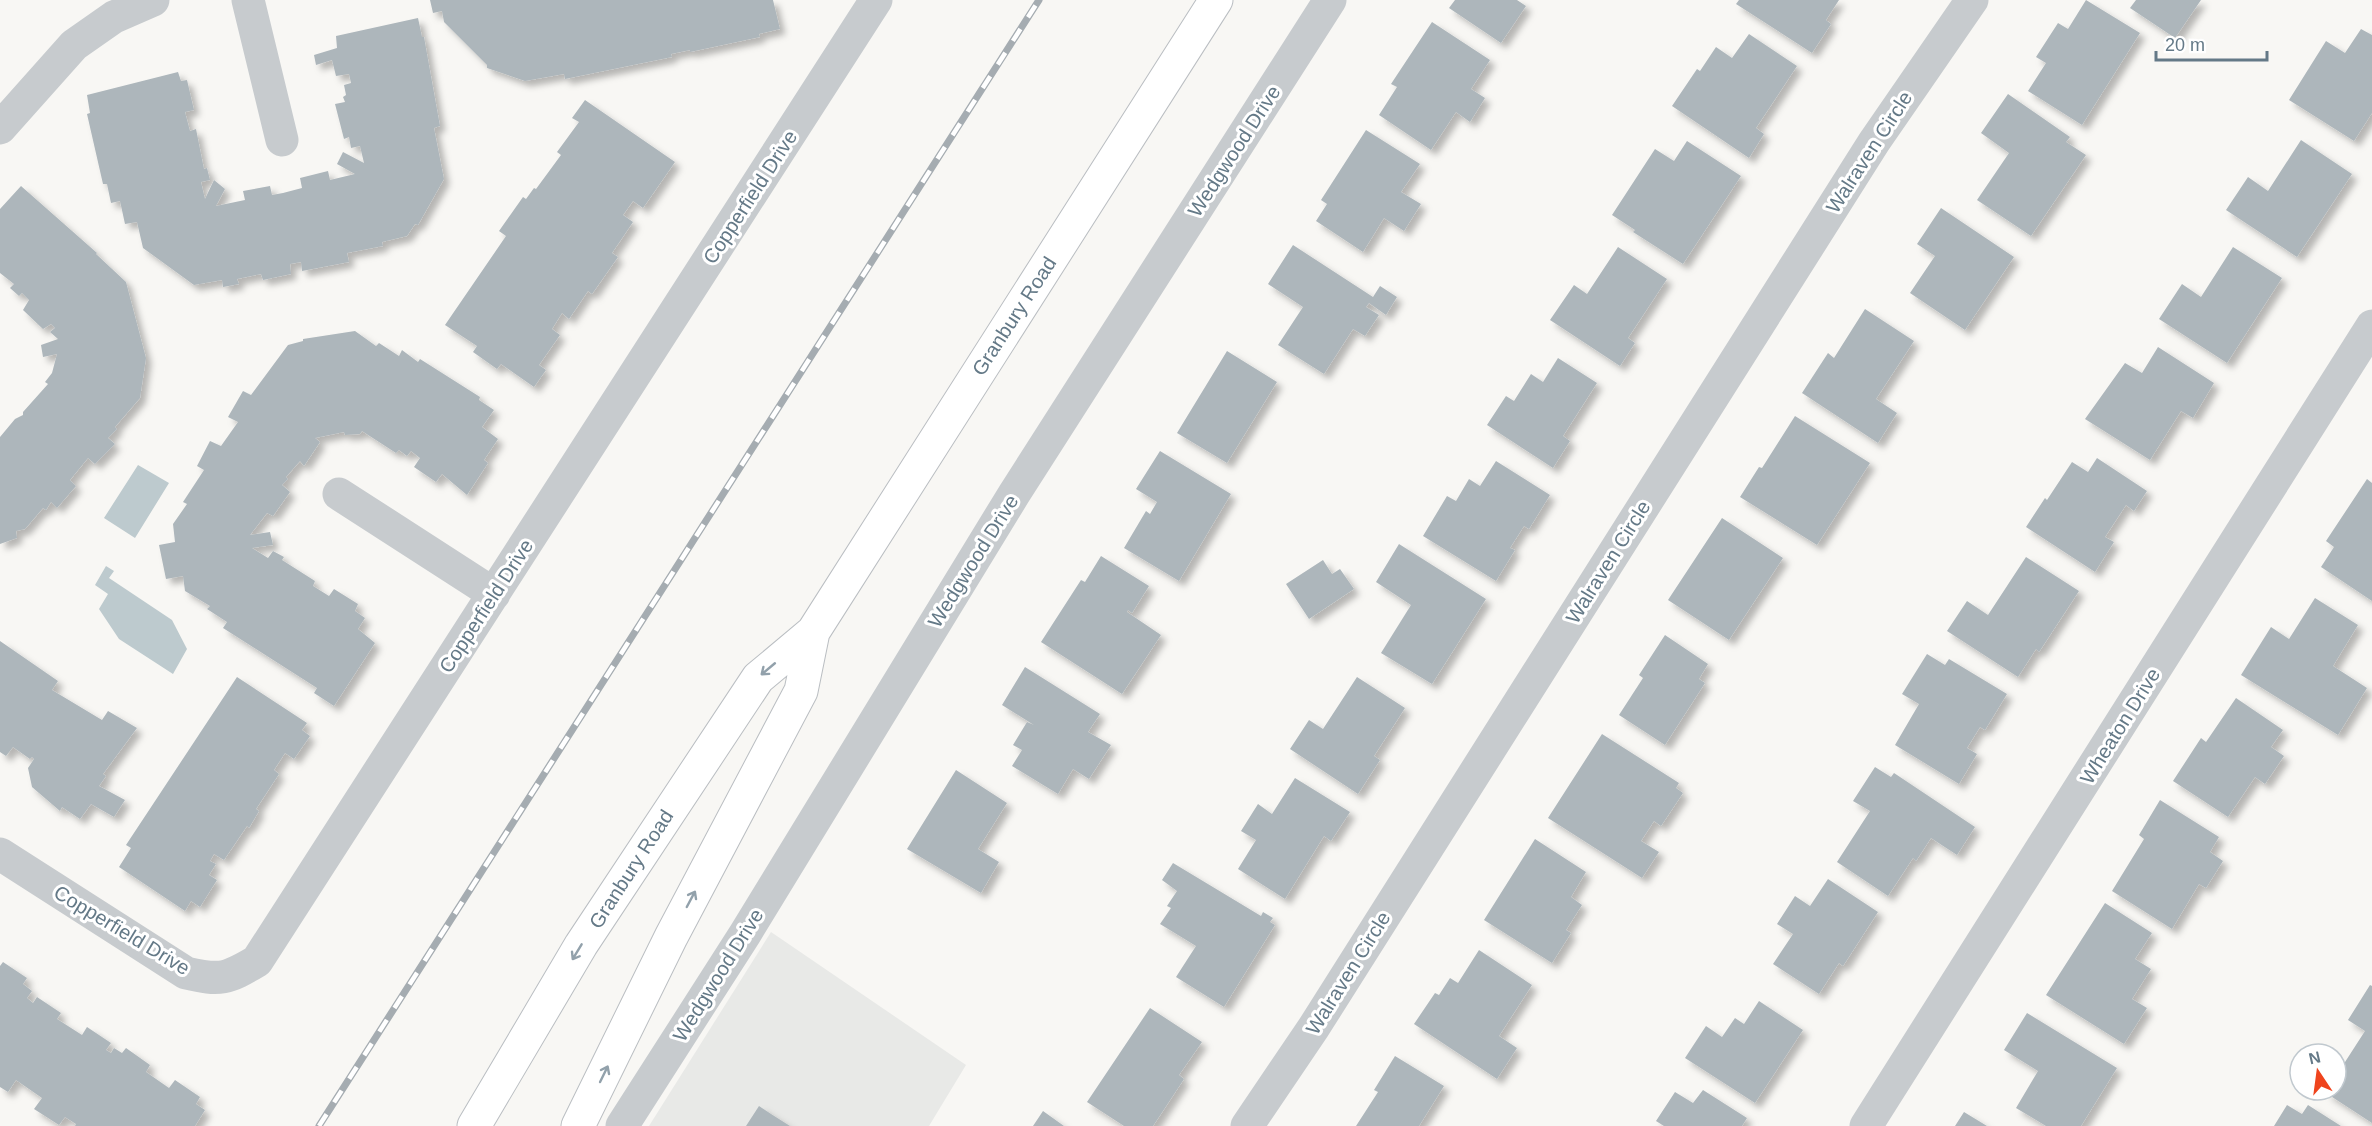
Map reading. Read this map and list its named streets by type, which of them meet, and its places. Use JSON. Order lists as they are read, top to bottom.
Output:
{
  "streets": {
    "main road": ["Granbury Road"],
    "street": [
      "Wedgwood Drive",
      "Walraven Circle",
      "Copperfield Drive",
      "Wheaton Drive"
    ]
  },
  "scale_bar": "20 m",
  "north": "top"
}
